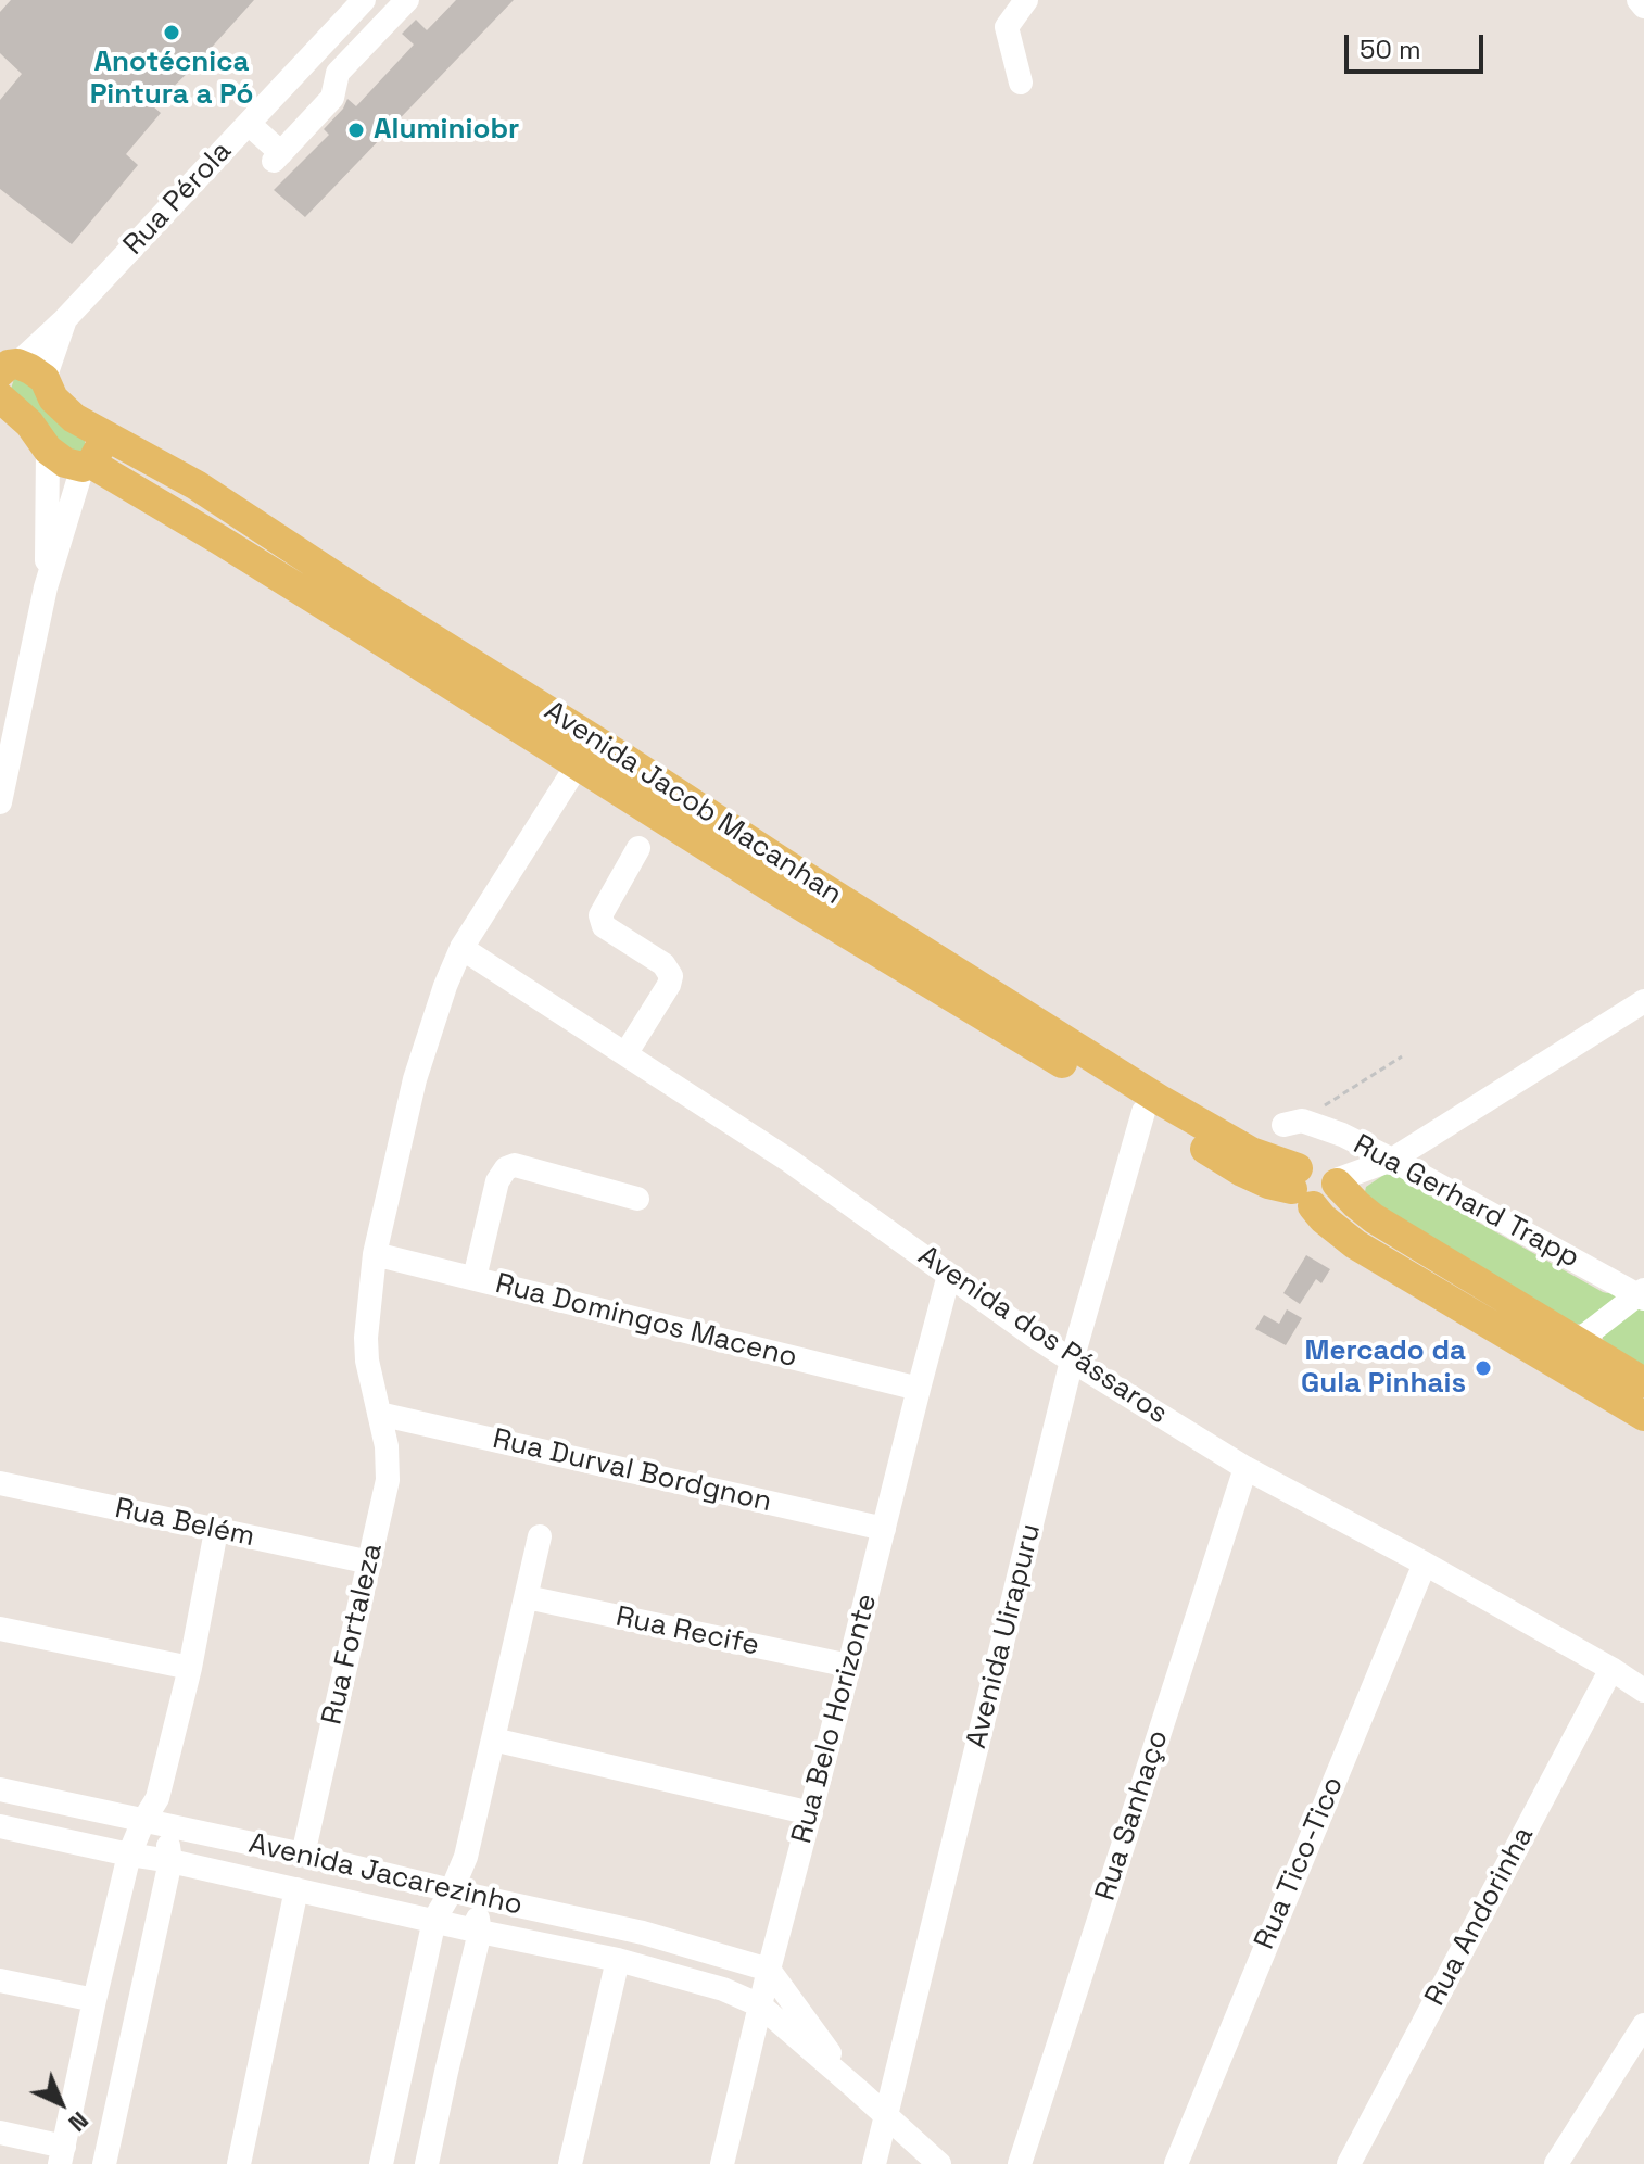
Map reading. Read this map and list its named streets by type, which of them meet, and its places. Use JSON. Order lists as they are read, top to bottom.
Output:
{
  "streets": {
    "main road": ["Avenida Jacob Macanhan"],
    "street": [
      "Rua Pérola",
      "Rua Gerhard Trapp",
      "Rua Domingos Maceno",
      "Avenida dos Pássaros",
      "Rua Durval Bordgnon",
      "Rua Belém",
      "Rua Recife",
      "Rua Fortaleza",
      "Avenida Uirapuru",
      "Rua Belo Horizonte",
      "Rua Sanhaço",
      "Rua Tico-Tico",
      "Avenida Jacarezinho",
      "Rua Andorinha"
    ]
  },
  "crossings": [
    ["Rua Pérola", "Avenida Jacob Macanhan"],
    ["Avenida Jacob Macanhan", "Rua Fortaleza"],
    ["Avenida Jacob Macanhan", "Avenida Uirapuru"],
    ["Rua Domingos Maceno", "Rua Fortaleza"],
    ["Rua Domingos Maceno", "Rua Belo Horizonte"],
    ["Avenida dos Pássaros", "Rua Fortaleza"],
    ["Avenida dos Pássaros", "Avenida Uirapuru"],
    ["Avenida dos Pássaros", "Rua Belo Horizonte"],
    ["Avenida dos Pássaros", "Rua Sanhaço"],
    ["Avenida dos Pássaros", "Rua Tico-Tico"],
    ["Avenida dos Pássaros", "Rua Andorinha"],
    ["Rua Durval Bordgnon", "Rua Fortaleza"],
    ["Rua Durval Bordgnon", "Rua Belo Horizonte"],
    ["Rua Belém", "Rua Fortaleza"],
    ["Rua Recife", "Rua Belo Horizonte"],
    ["Rua Fortaleza", "Avenida Jacarezinho"],
    ["Rua Belo Horizonte", "Avenida Jacarezinho"]
  ],
  "places": ["Anotécnica Pintura a Pó", "Aluminiobr", "Mercado da Gula Pinhais"],
  "scale_bar": "50 m",
  "north": "bottom right"
}
